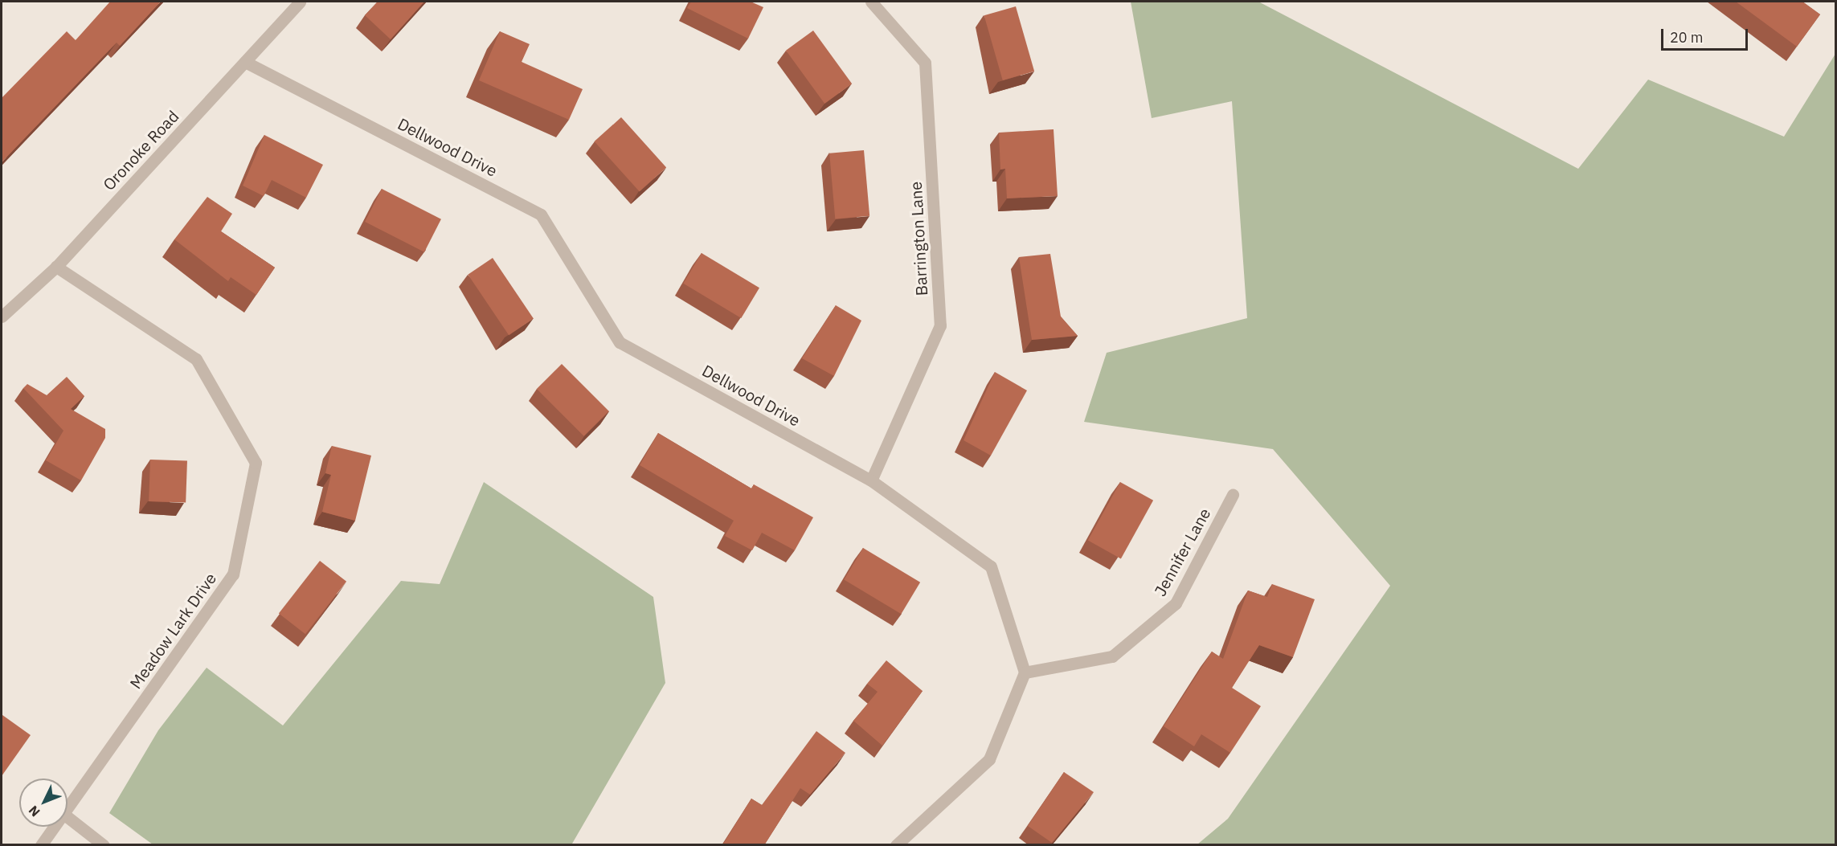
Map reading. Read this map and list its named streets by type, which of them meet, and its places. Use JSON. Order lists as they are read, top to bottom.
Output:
{
  "streets": {
    "street": [
      "Dellwood Drive",
      "Oronoke Road",
      "Barrington Lane",
      "Jennifer Lane",
      "Meadow Lark Drive"
    ]
  },
  "crossings": [
    ["Dellwood Drive", "Oronoke Road"],
    ["Dellwood Drive", "Barrington Lane"],
    ["Dellwood Drive", "Jennifer Lane"],
    ["Oronoke Road", "Meadow Lark Drive"]
  ],
  "scale_bar": "20 m",
  "north": "bottom left"
}
